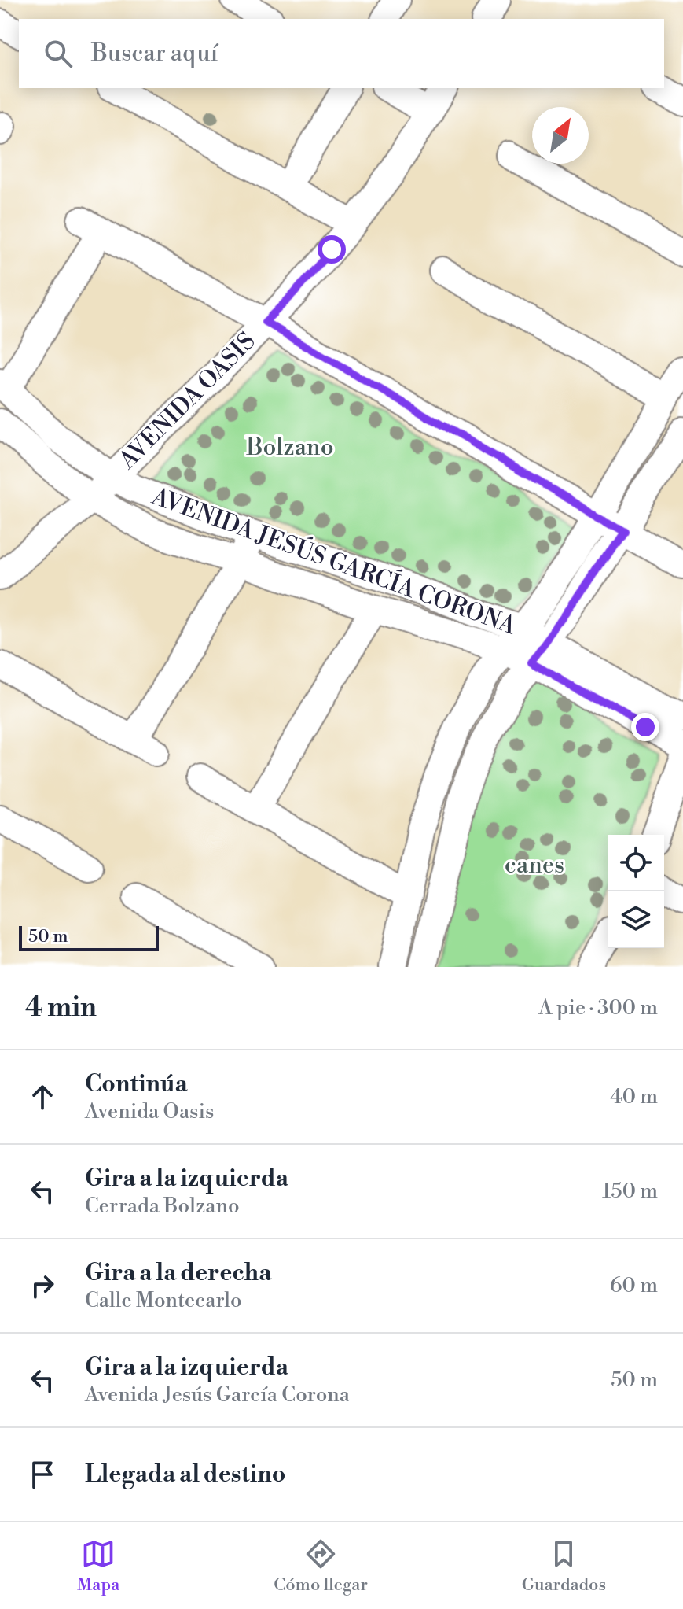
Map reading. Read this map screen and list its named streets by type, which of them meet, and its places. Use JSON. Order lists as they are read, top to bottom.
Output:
{
  "streets": {
    "street": ["AVENIDA OASIS", "AVENIDA JESÚS GARCÍA CORONA"]
  },
  "crossings": [
    ["AVENIDA OASIS", "AVENIDA JESÚS GARCÍA CORONA"]
  ],
  "parks": ["Bolzano", "canes"],
  "scale_bar": "50 m",
  "north": "top right",
  "page": {
    "search": "Buscar aquí",
    "scale": "50 m",
    "heading": ["4 min", "A pie · 300 m"],
    "list": [
      ["Continúa", "Avenida Oasis", "40 m"],
      ["Gira a la izquierda", "Cerrada Bolzano", "150 m"],
      ["Gira a la derecha", "Calle Montecarlo", "60 m"],
      ["Gira a la izquierda", "Avenida Jesús García Corona", "50 m"],
      "Llegada al destino"
    ],
    "nav": ["Mapa", "Cómo llegar", "Guardados"]
  }
}
